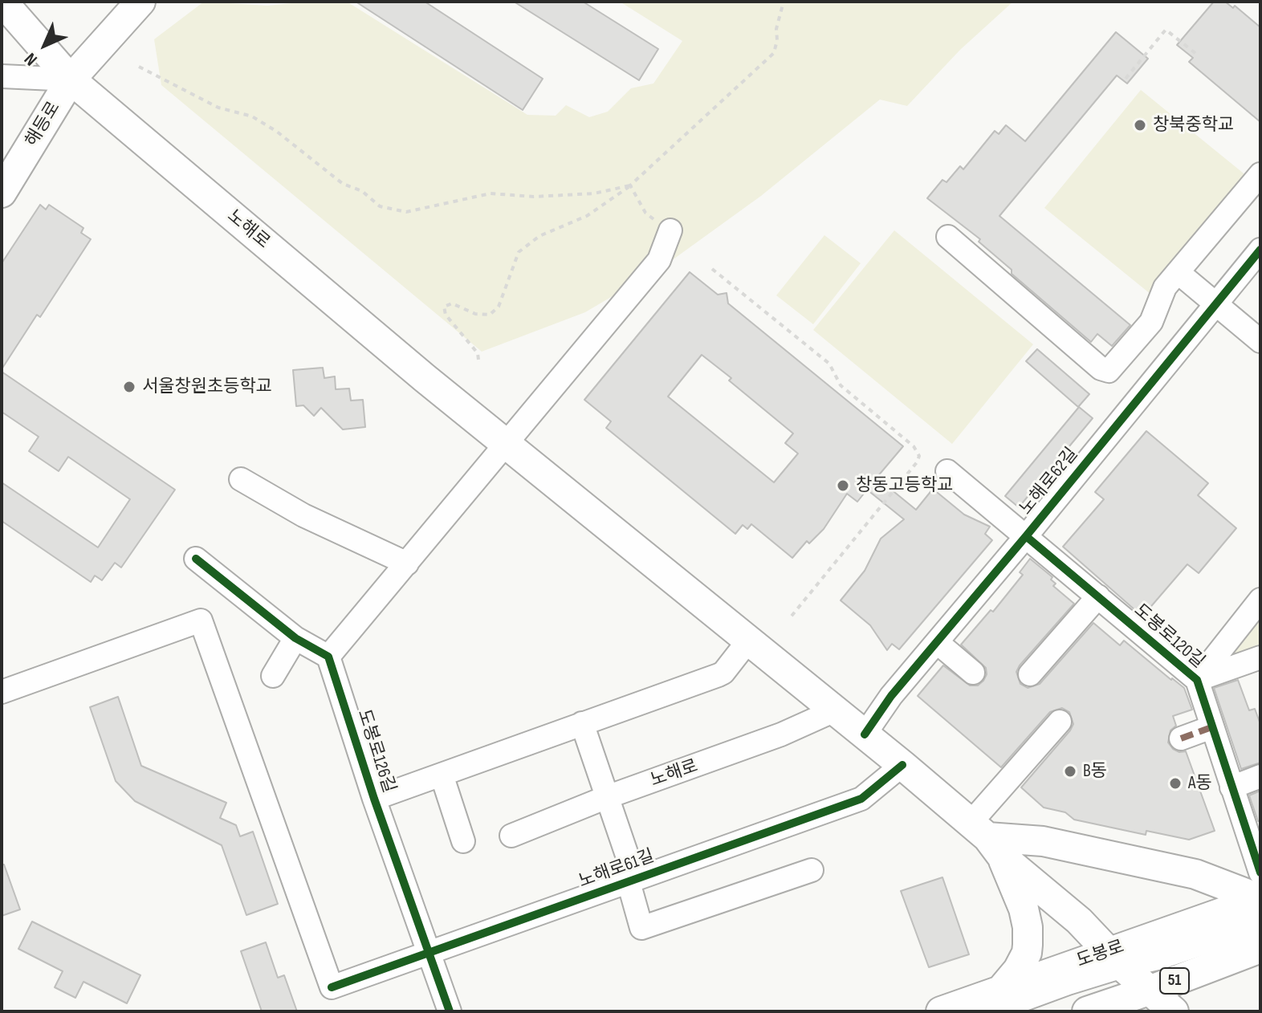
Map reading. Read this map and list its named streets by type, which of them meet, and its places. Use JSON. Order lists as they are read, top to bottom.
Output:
{
  "streets": {
    "main road": [
      "해등로",
      "노해로",
      "도봉로",
      "51"
    ],
    "street": [
      "노해로62길",
      "도봉로120길",
      "도봉로126길",
      "노해로61길"
    ]
  },
  "crossings": [
    ["해등로", "노해로"],
    ["노해로", "노해로62길"],
    ["노해로", "노해로61길"],
    ["노해로", "도봉로"],
    ["노해로62길", "도봉로120길"],
    ["도봉로126길", "노해로61길"]
  ],
  "places": [
    "창북중학교",
    "서울창원초등학교",
    "창동고등학교",
    "B동",
    "A동"
  ],
  "north": "bottom left"
}
